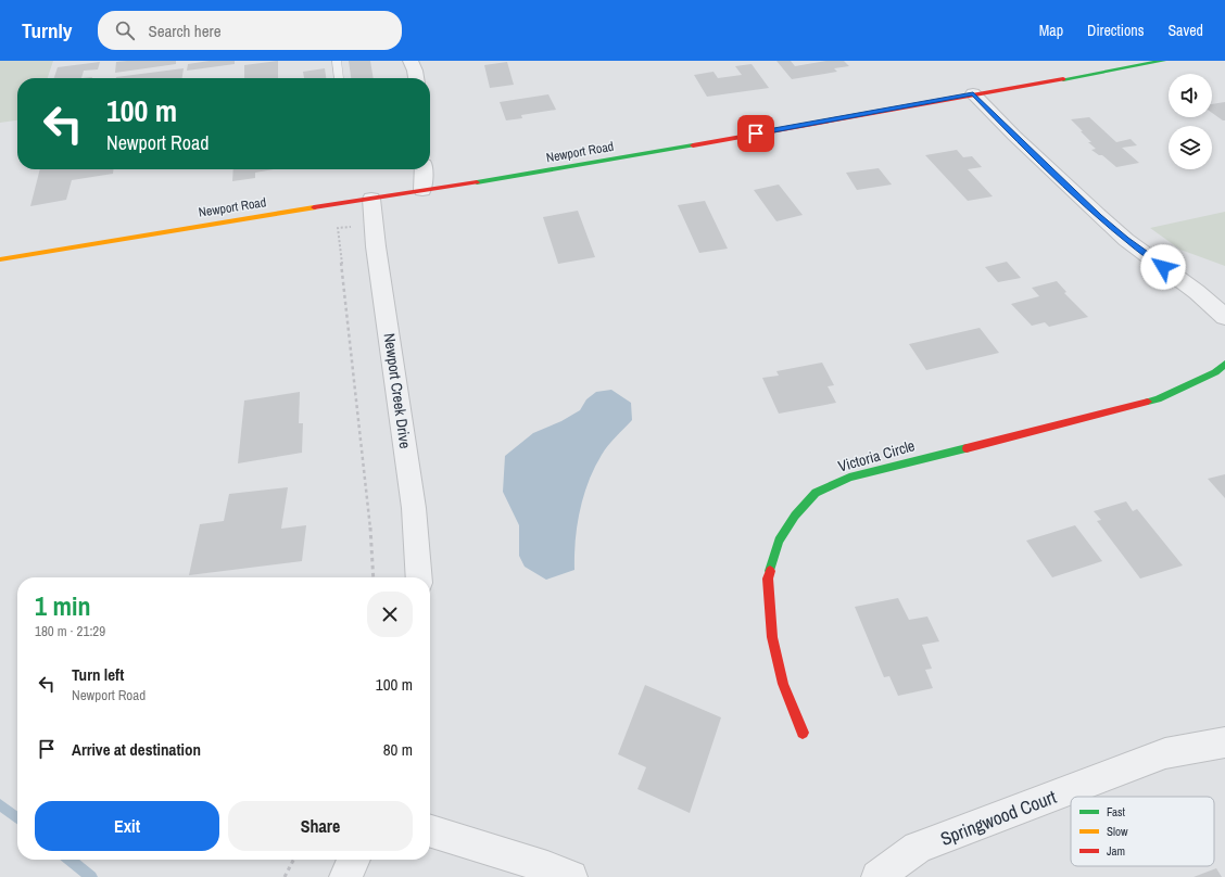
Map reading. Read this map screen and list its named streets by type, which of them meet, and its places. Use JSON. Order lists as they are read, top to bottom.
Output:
{
  "streets": {
    "street": [
      "Newport Road",
      "Newport Creek Drive",
      "Victoria Circle",
      "Springwood Court"
    ]
  },
  "crossings": [
    ["Newport Road", "Newport Creek Drive"]
  ],
  "legend": ["Fast", "Slow", "Jam"],
  "page": {
    "header": "Turnly",
    "search": "Search here",
    "nav": ["Map", "Directions", "Saved"],
    "turn": ["100 m", "Newport Road"],
    "heading": ["1 min", "180 m · 21:29"],
    "list": [
      {
        "name": "Turn left",
        "note": "Newport Road",
        "value": "100 m"
      },
      {
        "name": "Arrive at destination",
        "value": "80 m"
      }
    ],
    "buttons": ["Exit", "Share"]
  }
}
